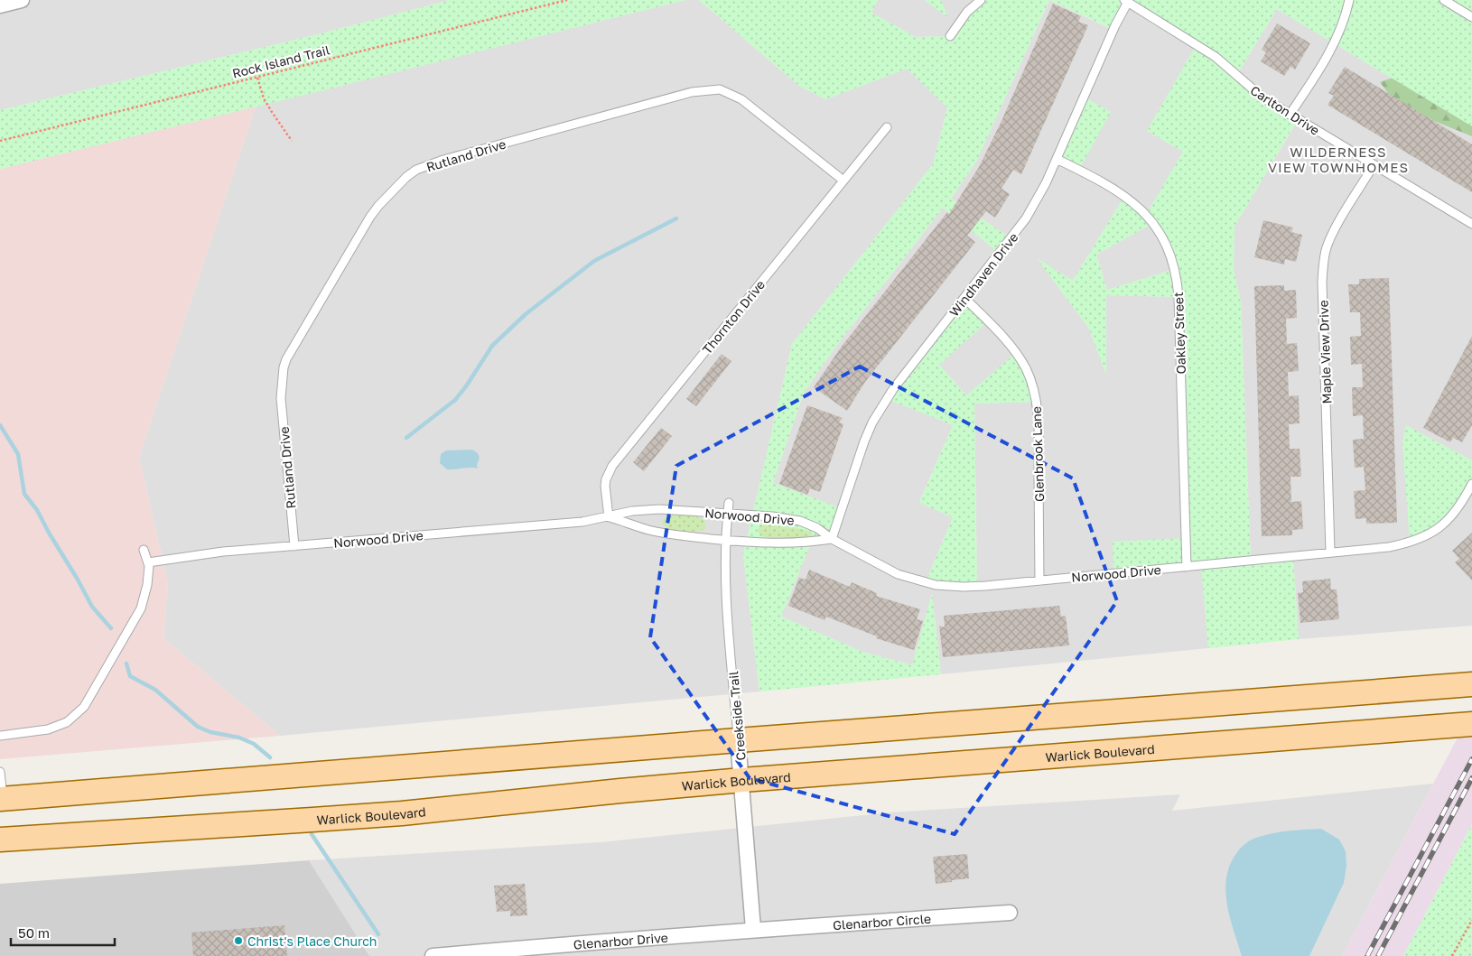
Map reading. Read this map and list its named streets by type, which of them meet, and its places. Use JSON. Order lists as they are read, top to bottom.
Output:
{
  "streets": {
    "main road": ["Warlick Boulevard"],
    "street": ["Creekside Trail", "Glenarbor Circle", "Glenarbor Drive"],
    "lane": [
      "Carlton Drive",
      "Rutland Drive",
      "Windhaven Drive",
      "Thornton Drive",
      "Oakley Street",
      "Maple View Drive",
      "Glenbrook Lane",
      "Norwood Drive"
    ],
    "path": ["Rock Island Trail"]
  },
  "crossings": [
    ["Carlton Drive", "Windhaven Drive"],
    ["Carlton Drive", "Maple View Drive"],
    ["Rutland Drive", "Thornton Drive"],
    ["Rutland Drive", "Norwood Drive"],
    ["Windhaven Drive", "Oakley Street"],
    ["Windhaven Drive", "Glenbrook Lane"],
    ["Windhaven Drive", "Norwood Drive"],
    ["Thornton Drive", "Norwood Drive"],
    ["Oakley Street", "Norwood Drive"],
    ["Maple View Drive", "Norwood Drive"],
    ["Glenbrook Lane", "Norwood Drive"],
    ["Norwood Drive", "Creekside Trail"],
    ["Creekside Trail", "Warlick Boulevard"],
    ["Creekside Trail", "Glenarbor Circle"],
    ["Creekside Trail", "Glenarbor Drive"],
    ["Glenarbor Circle", "Glenarbor Drive"]
  ],
  "districts": ["WILDERNESS VIEW TOWNHOMES"],
  "places": ["Christ's Place Church"],
  "scale_bar": "50 m"
}
